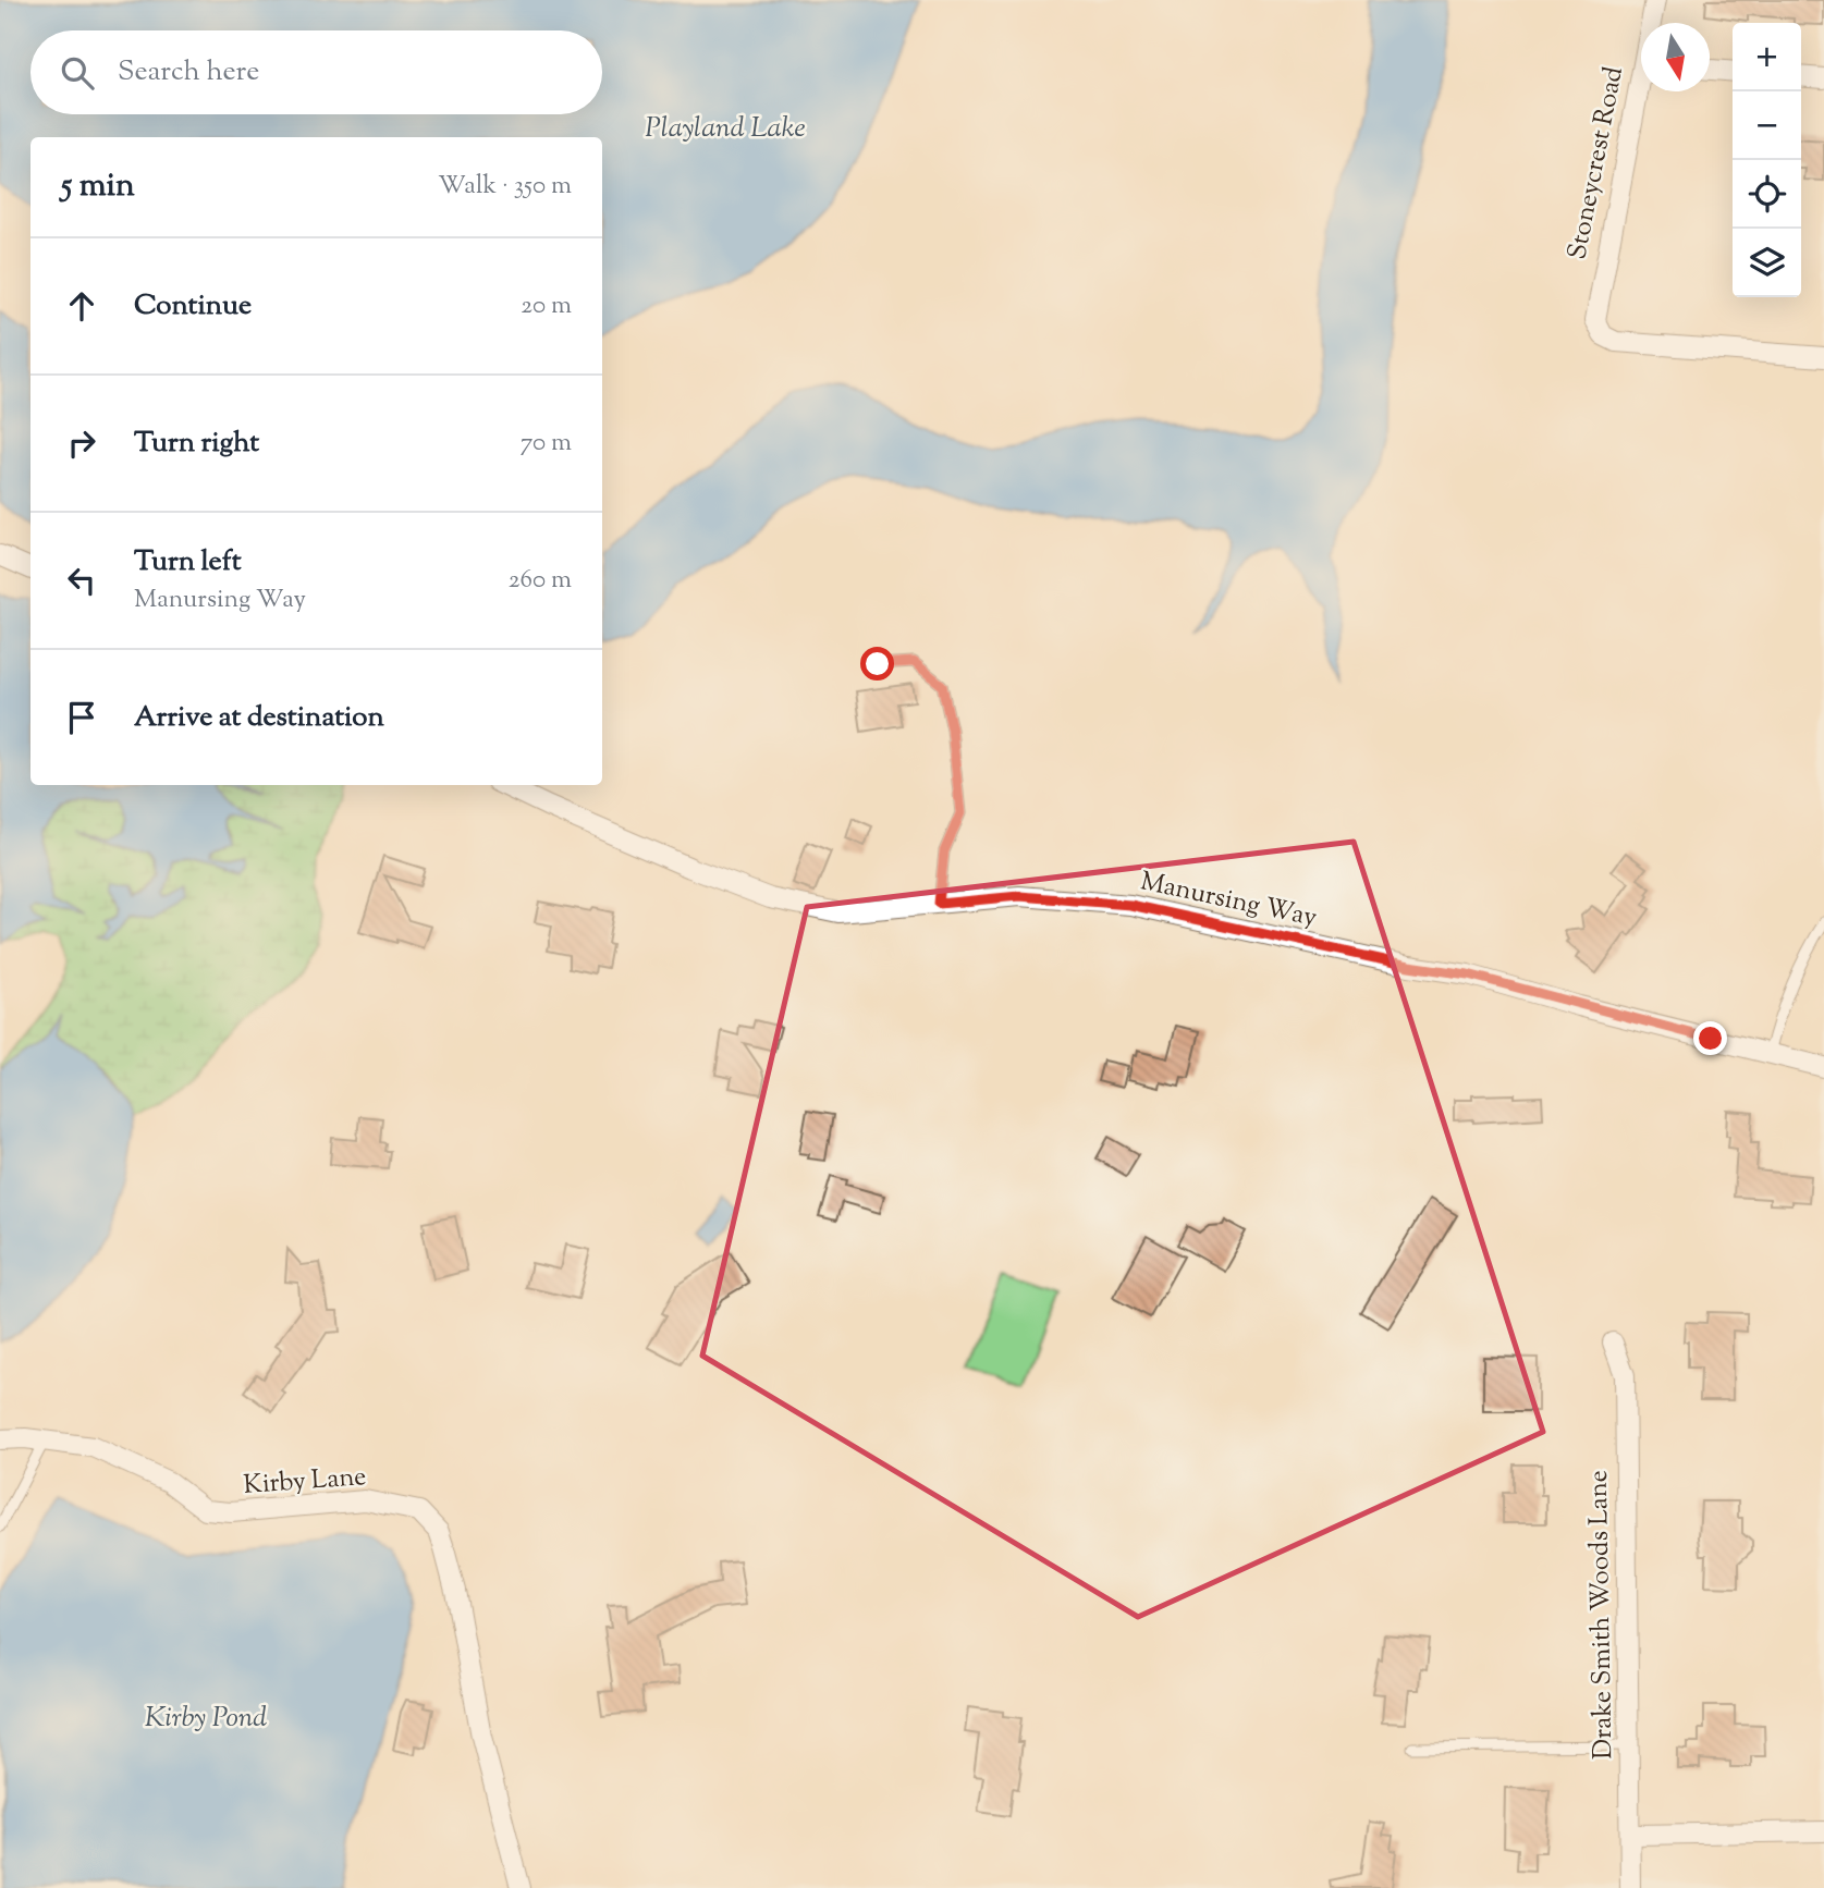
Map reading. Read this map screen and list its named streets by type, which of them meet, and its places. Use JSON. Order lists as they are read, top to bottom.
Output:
{
  "streets": {
    "street": [
      "Stoneycrest Road",
      "Manursing Way",
      "Kirby Lane",
      "Drake Smith Woods Lane"
    ]
  },
  "water": ["Playland Lake", "Kirby Pond"],
  "north": "bottom",
  "page": {
    "map_buttons": ["+", "−"],
    "search": "Search here",
    "heading": ["5 min", "Walk · 350 m"],
    "list": [
      ["Continue", "20 m"],
      ["Turn right", "70 m"],
      ["Turn left", "Manursing Way", "260 m"],
      "Arrive at destination"
    ]
  }
}
